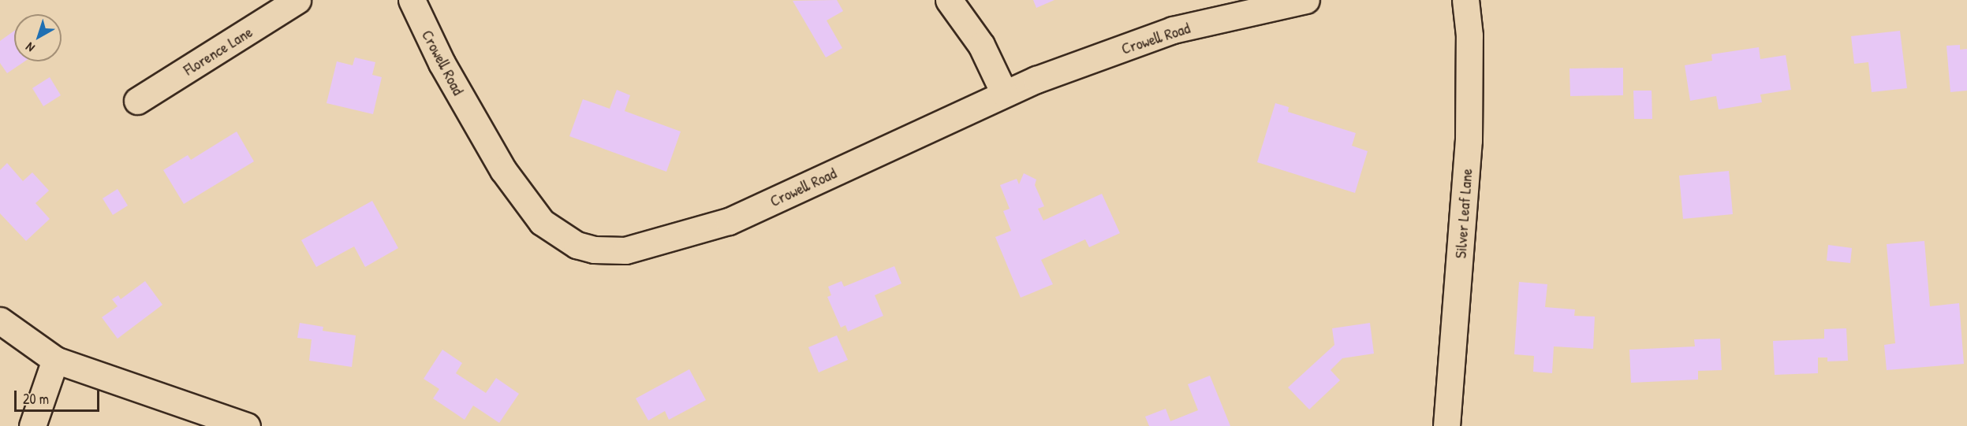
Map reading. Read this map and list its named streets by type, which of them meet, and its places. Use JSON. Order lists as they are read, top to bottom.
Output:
{
  "streets": {
    "street": ["Crowell Road", "Florence Lane", "Silver Leaf Lane"]
  },
  "scale_bar": "20 m",
  "north": "bottom left"
}
